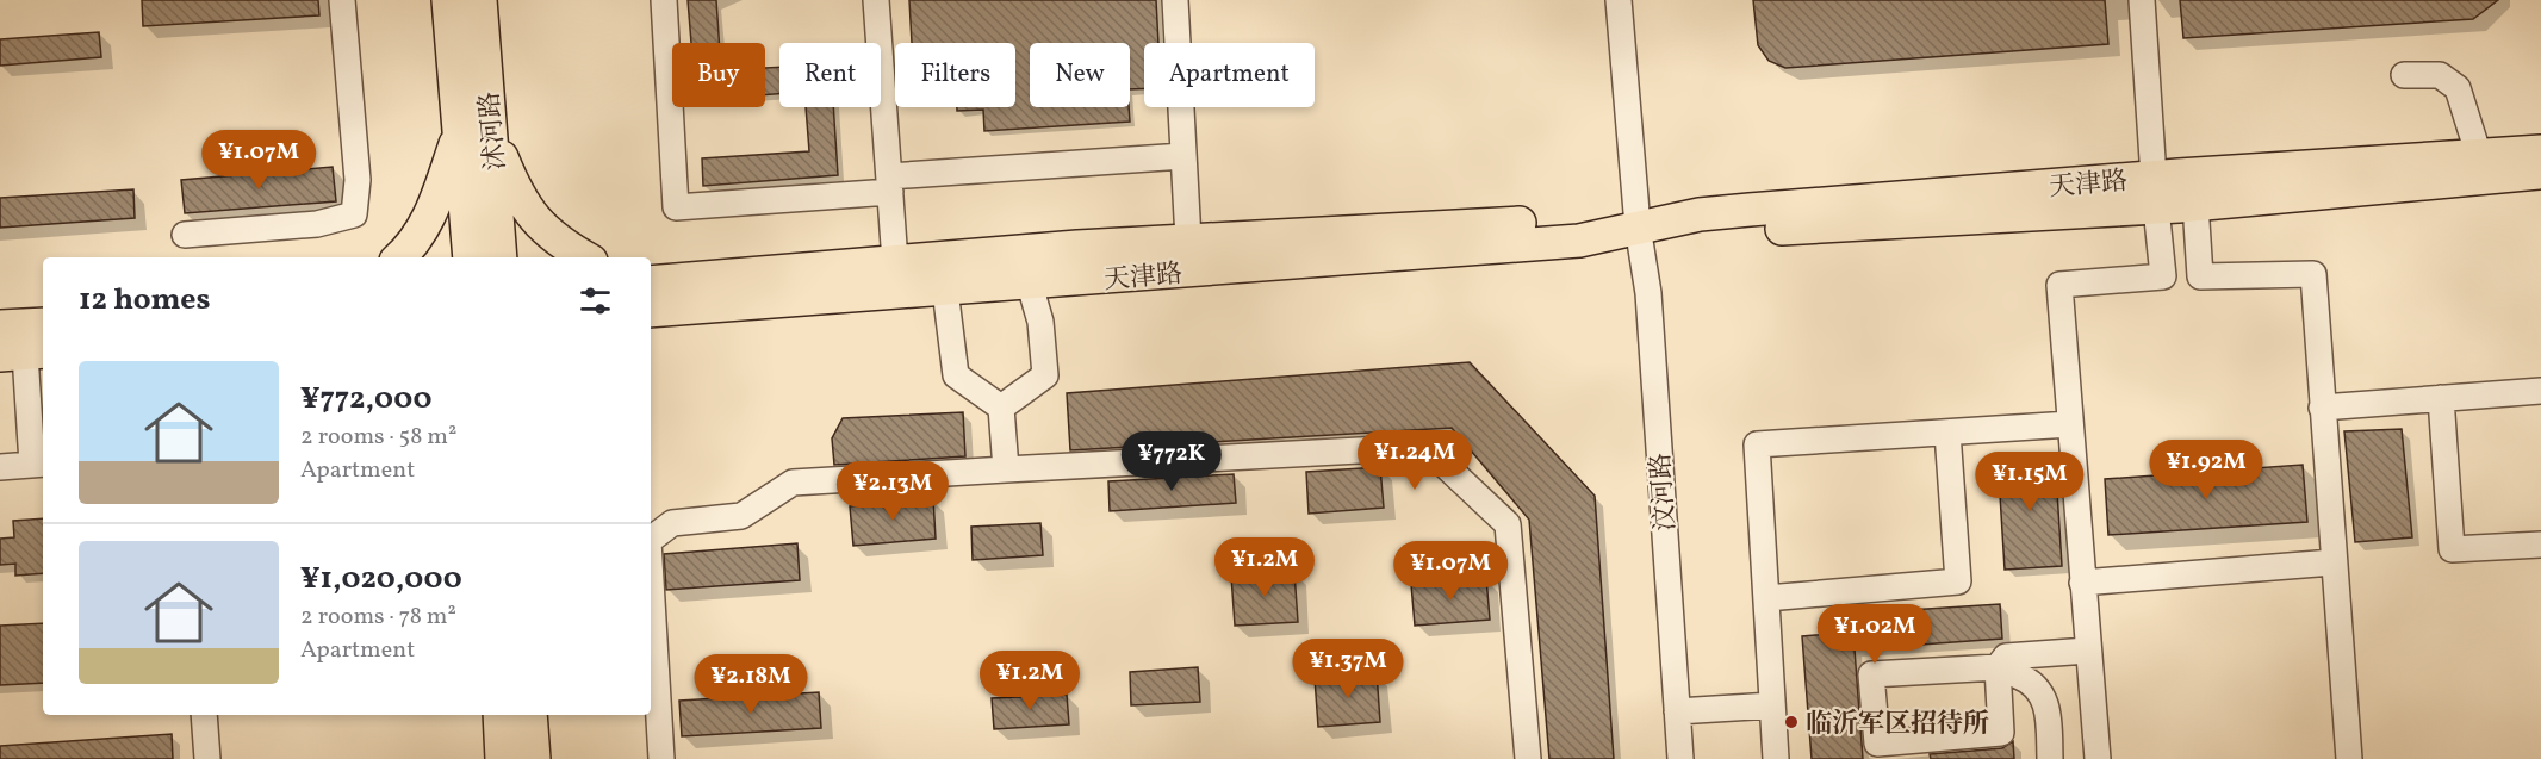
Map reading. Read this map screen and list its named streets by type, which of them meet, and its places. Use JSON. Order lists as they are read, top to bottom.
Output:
{
  "streets": {
    "main road": ["沭河路", "天津路"],
    "street": ["汶河路"]
  },
  "crossings": [
    ["天津路", "汶河路"]
  ],
  "places": ["临沂军区招待所"],
  "page": {
    "chip": [
      "Buy",
      "Rent",
      "Filters",
      "New",
      "Apartment"
    ],
    "price": [
      "¥1.07M",
      "¥1.24M",
      "¥772K",
      "¥1.92M",
      "¥1.15M",
      "¥2.13M",
      "¥1.2M",
      "¥1.07M",
      "¥1.02M",
      "¥1.37M",
      "¥1.2M",
      "¥2.18M"
    ],
    "heading": "12 homes",
    "list": [
      {
        "name": "¥772,000",
        "note": "2 rooms · 58 m² · Apartment"
      },
      {
        "name": "¥1,020,000",
        "note": "2 rooms · 78 m² · Apartment"
      }
    ]
  }
}
